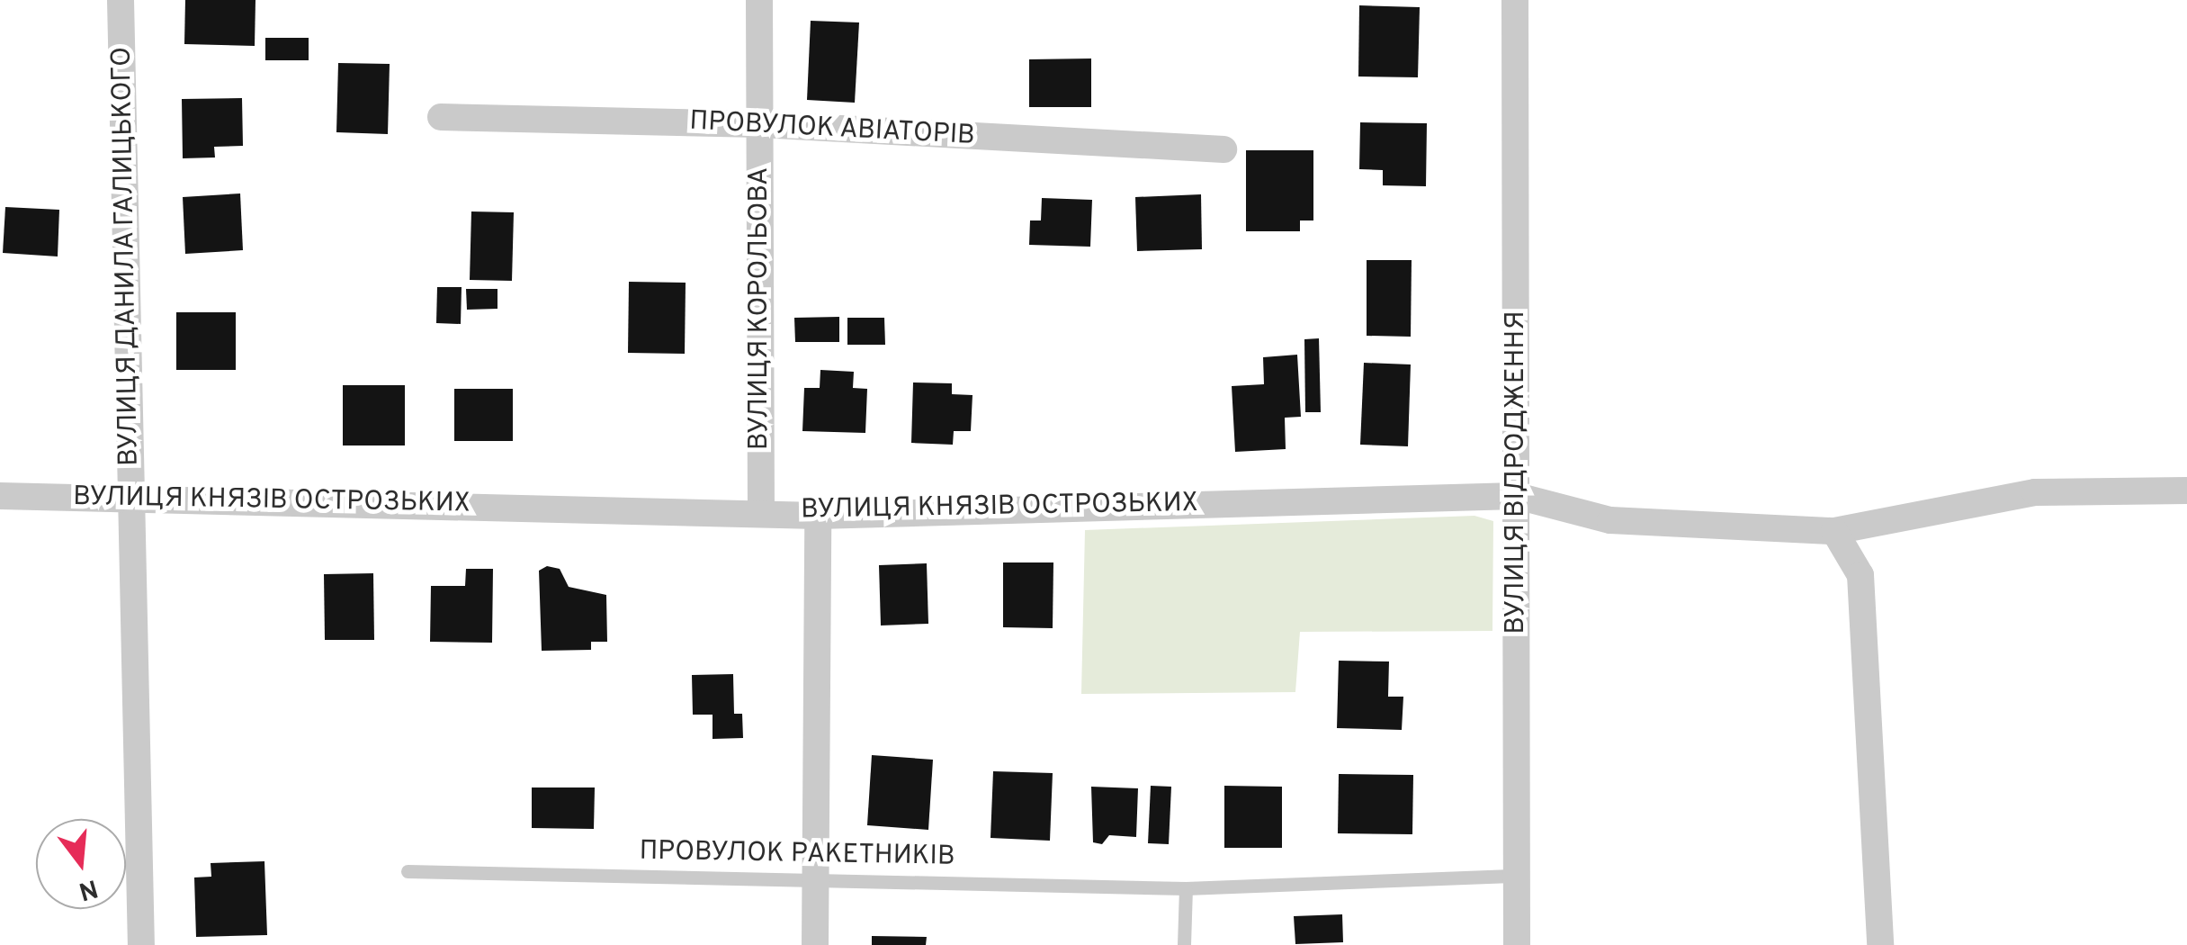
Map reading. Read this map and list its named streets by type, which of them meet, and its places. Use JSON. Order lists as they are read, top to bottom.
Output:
{
  "streets": {
    "street": [
      "ПРОВУЛОК АВІАТОРІВ",
      "ВУЛИЦЯ ДАНИЛА ГАЛИЦЬКОГО",
      "ВУЛИЦЯ КОРОЛЬОВА",
      "ВУЛИЦЯ ВІДРОДЖЕННЯ",
      "ВУЛИЦЯ КНЯЗІВ ОСТРОЗЬКИХ"
    ],
    "lane": ["ПРОВУЛОК РАКЕТНИКІВ"]
  },
  "crossings": [
    ["ПРОВУЛОК АВІАТОРІВ", "ВУЛИЦЯ КОРОЛЬОВА"],
    ["ВУЛИЦЯ ДАНИЛА ГАЛИЦЬКОГО", "ВУЛИЦЯ КНЯЗІВ ОСТРОЗЬКИХ"],
    ["ВУЛИЦЯ КОРОЛЬОВА", "ВУЛИЦЯ КНЯЗІВ ОСТРОЗЬКИХ"],
    ["ВУЛИЦЯ ВІДРОДЖЕННЯ", "ВУЛИЦЯ КНЯЗІВ ОСТРОЗЬКИХ"],
    ["ВУЛИЦЯ ВІДРОДЖЕННЯ", "ПРОВУЛОК РАКЕТНИКІВ"]
  ],
  "north": "bottom"
}
